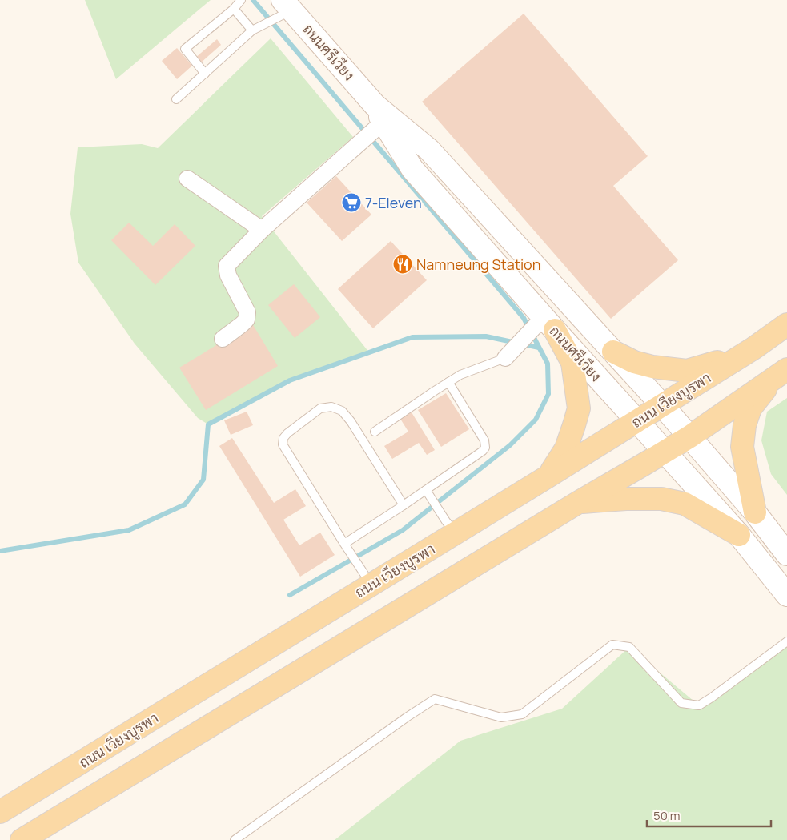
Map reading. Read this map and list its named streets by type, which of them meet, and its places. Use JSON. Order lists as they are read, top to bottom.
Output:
{
  "streets": {
    "main road": ["ถนนศรีเวียง", "ถนน เวียงบูรพา"]
  },
  "crossings": [
    ["ถนนศรีเวียง", "ถนน เวียงบูรพา"]
  ],
  "places": {
    "supermarket": ["7-Eleven"],
    "restaurant": ["Namneung Station"]
  },
  "scale_bar": "50 m"
}
